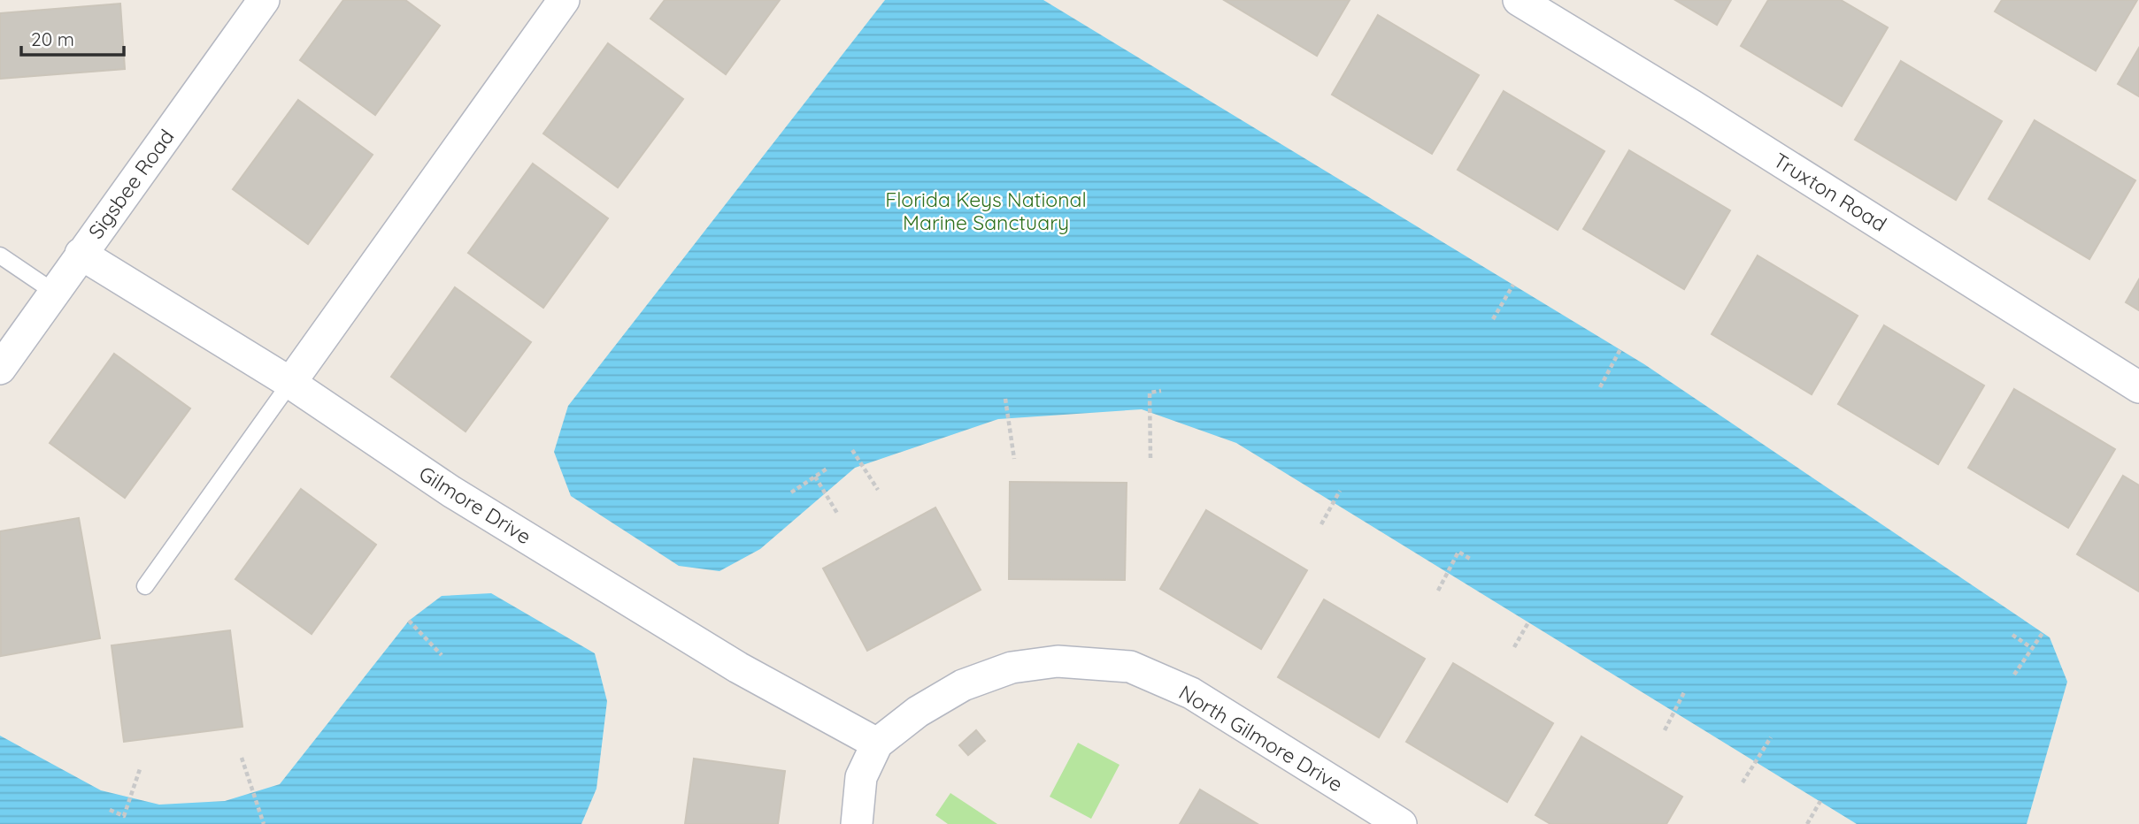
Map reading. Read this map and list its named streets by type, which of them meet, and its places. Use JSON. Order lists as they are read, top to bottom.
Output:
{
  "streets": {
    "street": [
      "Sigsbee Road",
      "Truxton Road",
      "Gilmore Drive",
      "North Gilmore Drive"
    ]
  },
  "crossings": [
    ["Sigsbee Road", "Gilmore Drive"],
    ["Gilmore Drive", "North Gilmore Drive"]
  ],
  "parks": ["Florida Keys National Marine Sanctuary"],
  "scale_bar": "20 m"
}
